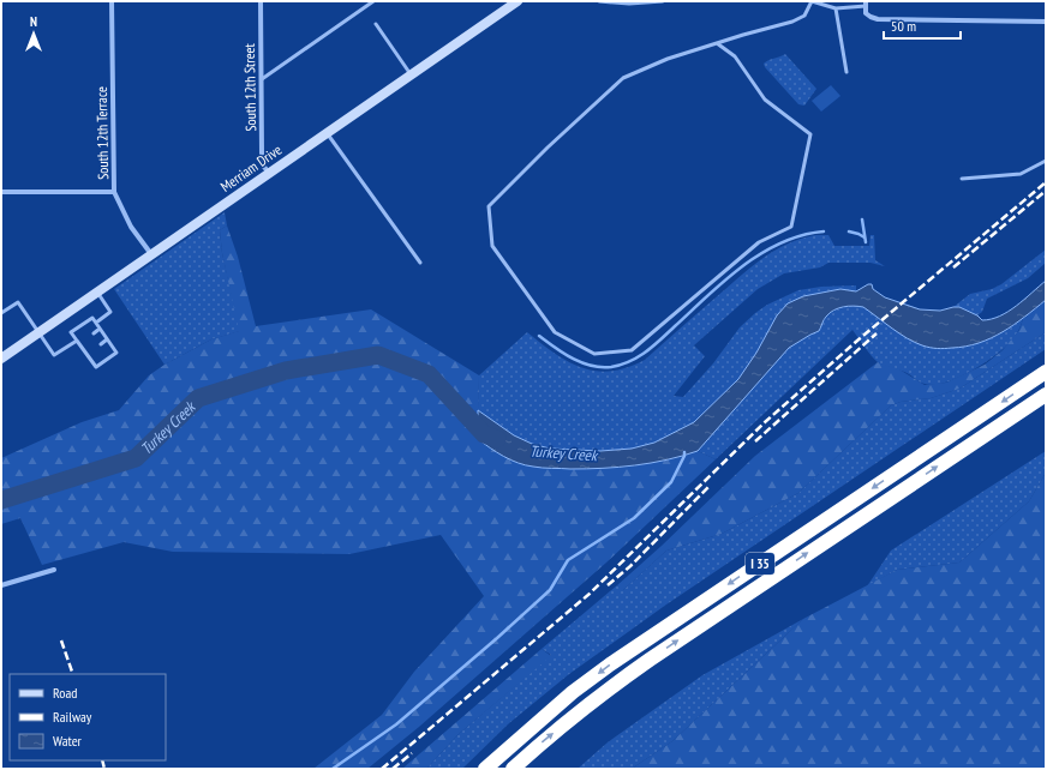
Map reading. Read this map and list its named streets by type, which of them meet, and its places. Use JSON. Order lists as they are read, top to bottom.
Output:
{
  "streets": {
    "highway": ["I 35"],
    "main road": ["Merriam Drive"],
    "street": ["South 12th Street", "South 12th Terrace"]
  },
  "crossings": [
    ["South 12th Street", "Merriam Drive"],
    ["South 12th Terrace", "Merriam Drive"]
  ],
  "water": ["Turkey Creek"],
  "legend": ["Road", "Railway", "Water"],
  "scale_bar": "50 m",
  "north": "top"
}
